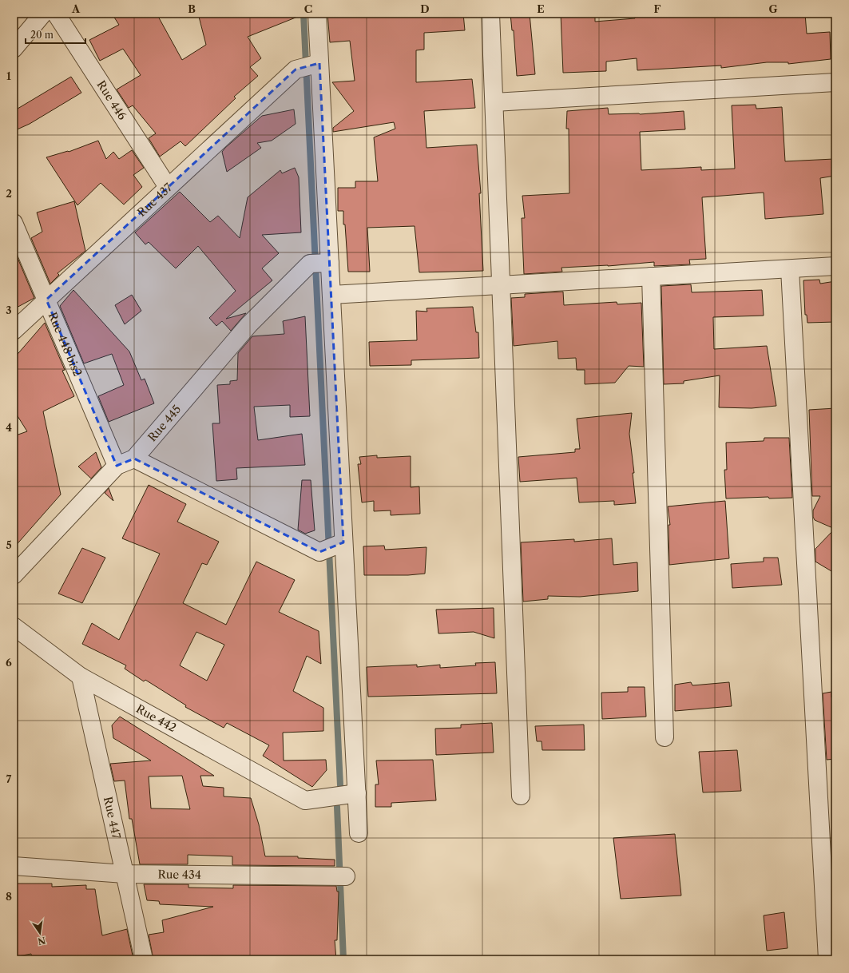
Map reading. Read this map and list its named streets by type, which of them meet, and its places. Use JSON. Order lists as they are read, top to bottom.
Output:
{
  "streets": {
    "street": [
      "Rue 446",
      "Rue 437",
      "Rue 448 bis2",
      "Rue 445",
      "Rue 442",
      "Rue 447",
      "Rue 434"
    ]
  },
  "crossings": [
    ["Rue 446", "Rue 437"],
    ["Rue 437", "Rue 448 bis2"],
    ["Rue 448 bis2", "Rue 445"],
    ["Rue 442", "Rue 447"],
    ["Rue 447", "Rue 434"]
  ],
  "scale_bar": "20 m",
  "north": "bottom",
  "grid": {
    "columns": [
      "A",
      "B",
      "C",
      "D",
      "E",
      "F",
      "G"
    ],
    "rows": [
      "1",
      "2",
      "3",
      "4",
      "5",
      "6",
      "7",
      "8"
    ]
  }
}
